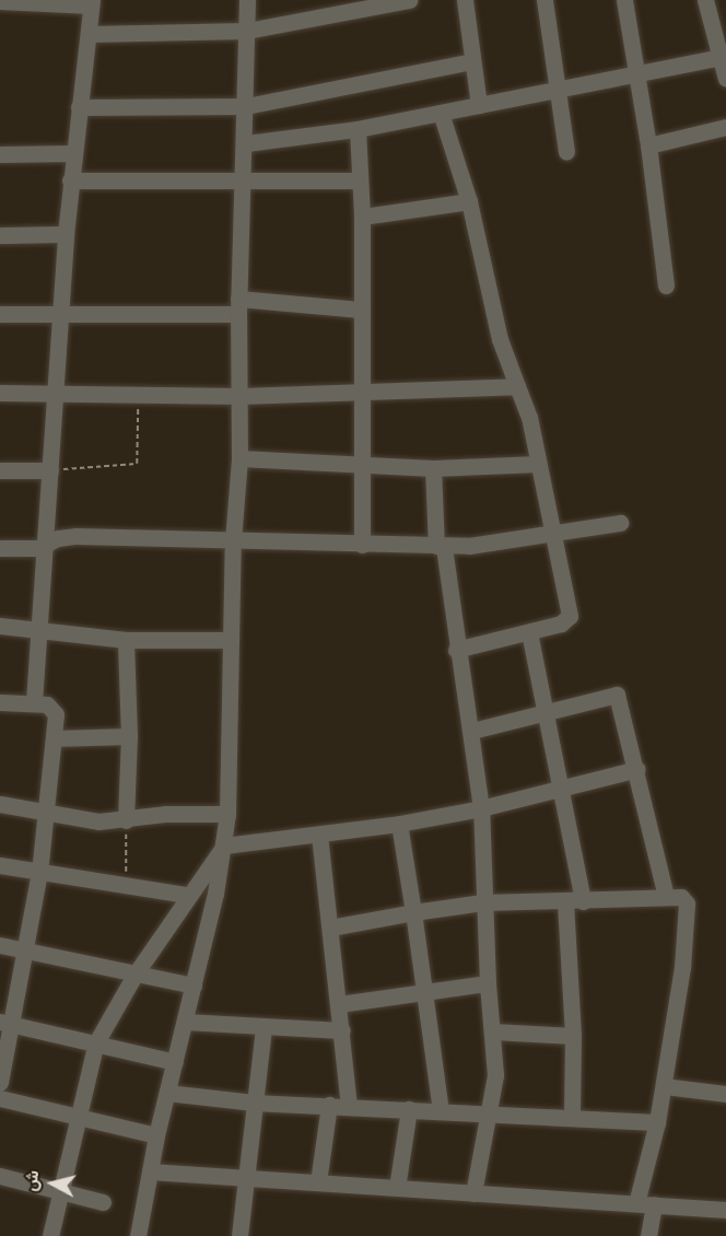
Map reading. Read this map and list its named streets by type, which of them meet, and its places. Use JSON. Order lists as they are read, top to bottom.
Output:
{
  "north": "left"
}
